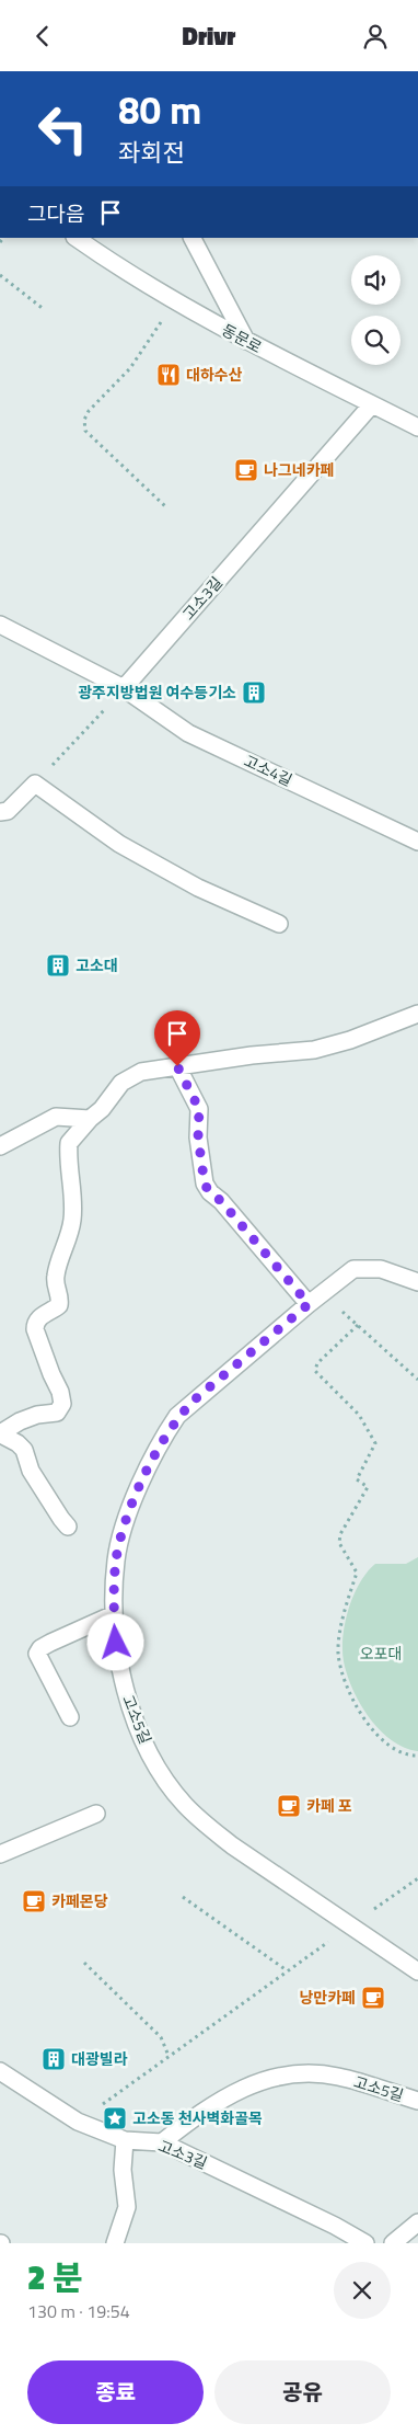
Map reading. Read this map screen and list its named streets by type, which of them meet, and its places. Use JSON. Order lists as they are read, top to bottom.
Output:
{
  "streets": {
    "street": [
      "동문로",
      "고소3길",
      "고소4길",
      "고소5길"
    ]
  },
  "crossings": [
    ["동문로", "고소3길"],
    ["고소3길", "고소4길"],
    ["고소3길", "고소5길"]
  ],
  "parks": ["오포대"],
  "places": {
    "restaurant": ["대하수산"],
    "cafe": [
      "나그네카페",
      "카페 포",
      "카페몬당",
      "낭만카페"
    ],
    "building": ["광주지방법원 여수등기소", "고소대", "대광빌라"],
    "place": ["고소동 천사벽화골목"]
  },
  "page": {
    "header": "Drivr",
    "turn": ["80 m", "좌회전"],
    "then": "그다음",
    "heading": ["2 분", "130 m · 19:54"],
    "buttons": ["종료", "공유"]
  }
}
